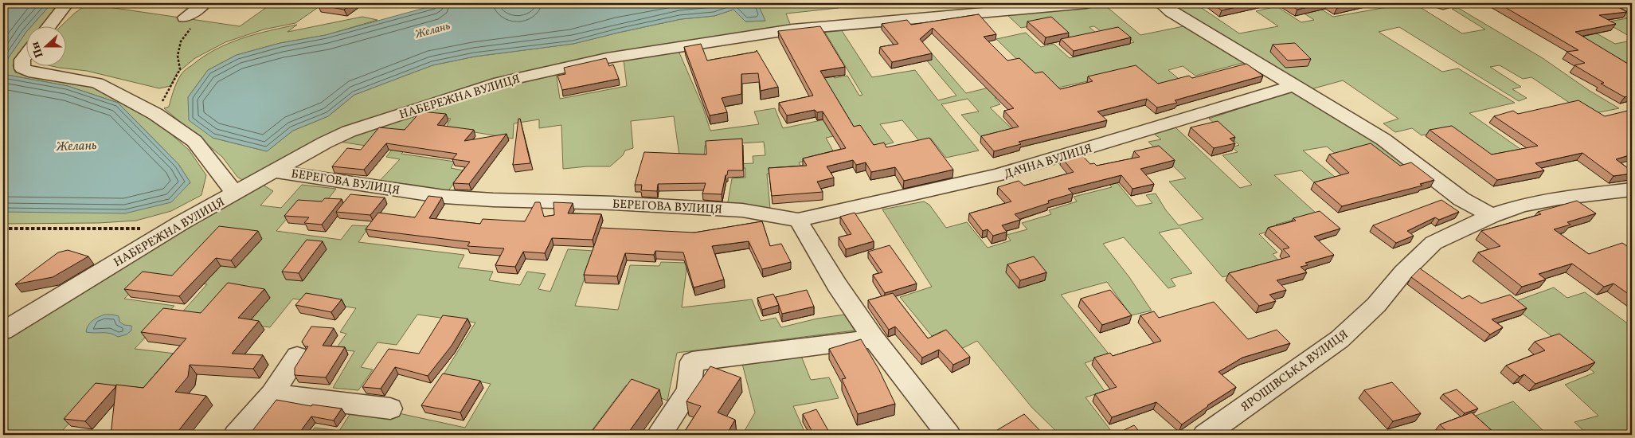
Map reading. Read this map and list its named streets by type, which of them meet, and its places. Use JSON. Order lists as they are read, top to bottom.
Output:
{
  "streets": {
    "street": [
      "НАБЕРЕЖНА ВУЛИЦЯ",
      "ДАЧНА ВУЛИЦЯ",
      "БЕРЕГОВА ВУЛИЦЯ",
      "ЯРОШІВСЬКА ВУЛИЦЯ"
    ]
  },
  "crossings": [
    ["НАБЕРЕЖНА ВУЛИЦЯ", "БЕРЕГОВА ВУЛИЦЯ"],
    ["ДАЧНА ВУЛИЦЯ", "БЕРЕГОВА ВУЛИЦЯ"]
  ],
  "water": ["Желань"],
  "north": "left"
}
